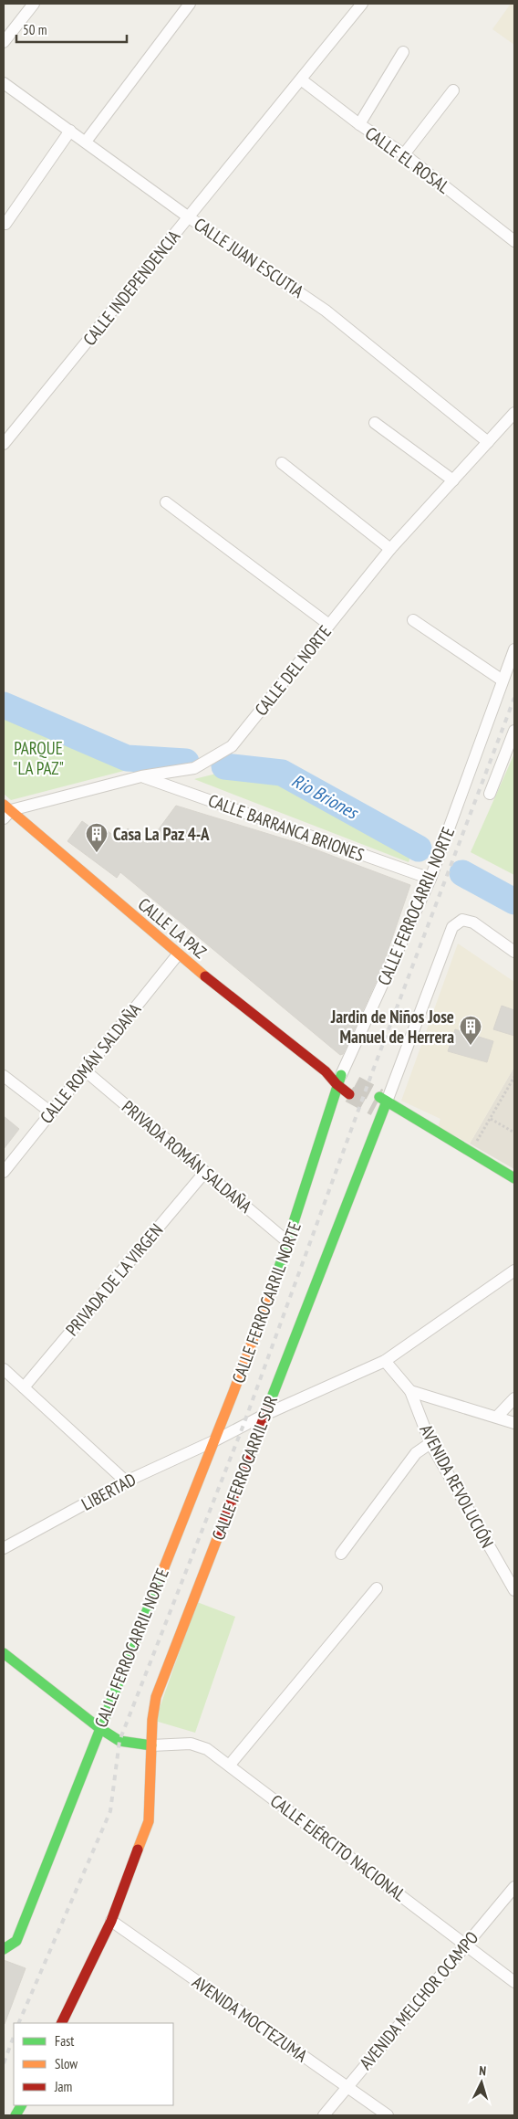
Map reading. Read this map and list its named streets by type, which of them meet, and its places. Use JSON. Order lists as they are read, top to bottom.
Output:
{
  "streets": {
    "main road": ["CALLE FERROCARRIL NORTE", "CALLE LA PAZ", "CALLE FERROCARRIL SUR"],
    "street": [
      "CALLE EL ROSAL",
      "CALLE JUAN ESCUTIA",
      "CALLE INDEPENDENCIA",
      "CALLE DEL NORTE",
      "CALLE BARRANCA BRIONES",
      "CALLE ROMÁN SALDAÑA",
      "PRIVADA ROMÁN SALDAÑA",
      "PRIVADA DE LA VIRGEN",
      "AVENIDA REVOLUCIÓN",
      "LIBERTAD",
      "CALLE EJÉRCITO NACIONAL",
      "AVENIDA MELCHOR OCAMPO",
      "AVENIDA MOCTEZUMA"
    ]
  },
  "crossings": [
    ["CALLE EL ROSAL", "CALLE INDEPENDENCIA"],
    ["CALLE JUAN ESCUTIA", "CALLE INDEPENDENCIA"],
    ["CALLE JUAN ESCUTIA", "CALLE DEL NORTE"],
    ["CALLE DEL NORTE", "CALLE BARRANCA BRIONES"],
    ["CALLE DEL NORTE", "CALLE LA PAZ"],
    ["CALLE BARRANCA BRIONES", "CALLE FERROCARRIL NORTE"],
    ["CALLE FERROCARRIL NORTE", "CALLE LA PAZ"],
    ["CALLE FERROCARRIL NORTE", "PRIVADA ROMÁN SALDAÑA"],
    ["CALLE FERROCARRIL NORTE", "LIBERTAD"],
    ["CALLE LA PAZ", "CALLE ROMÁN SALDAÑA"],
    ["CALLE ROMÁN SALDAÑA", "PRIVADA ROMÁN SALDAÑA"],
    ["PRIVADA ROMÁN SALDAÑA", "PRIVADA DE LA VIRGEN"],
    ["CALLE FERROCARRIL SUR", "LIBERTAD"],
    ["CALLE FERROCARRIL SUR", "CALLE EJÉRCITO NACIONAL"],
    ["CALLE FERROCARRIL SUR", "AVENIDA MOCTEZUMA"],
    ["AVENIDA REVOLUCIÓN", "LIBERTAD"],
    ["CALLE EJÉRCITO NACIONAL", "AVENIDA MELCHOR OCAMPO"],
    ["AVENIDA MELCHOR OCAMPO", "AVENIDA MOCTEZUMA"]
  ],
  "water": ["Rio Briones"],
  "parks": ["PARQUE \"LA PAZ\""],
  "places": {
    "building": ["Casa La Paz 4-A", "Jardin de Niños Jose Manuel de Herrera"]
  },
  "legend": ["Fast", "Slow", "Jam"],
  "scale_bar": "50 m",
  "north": "top"
}
